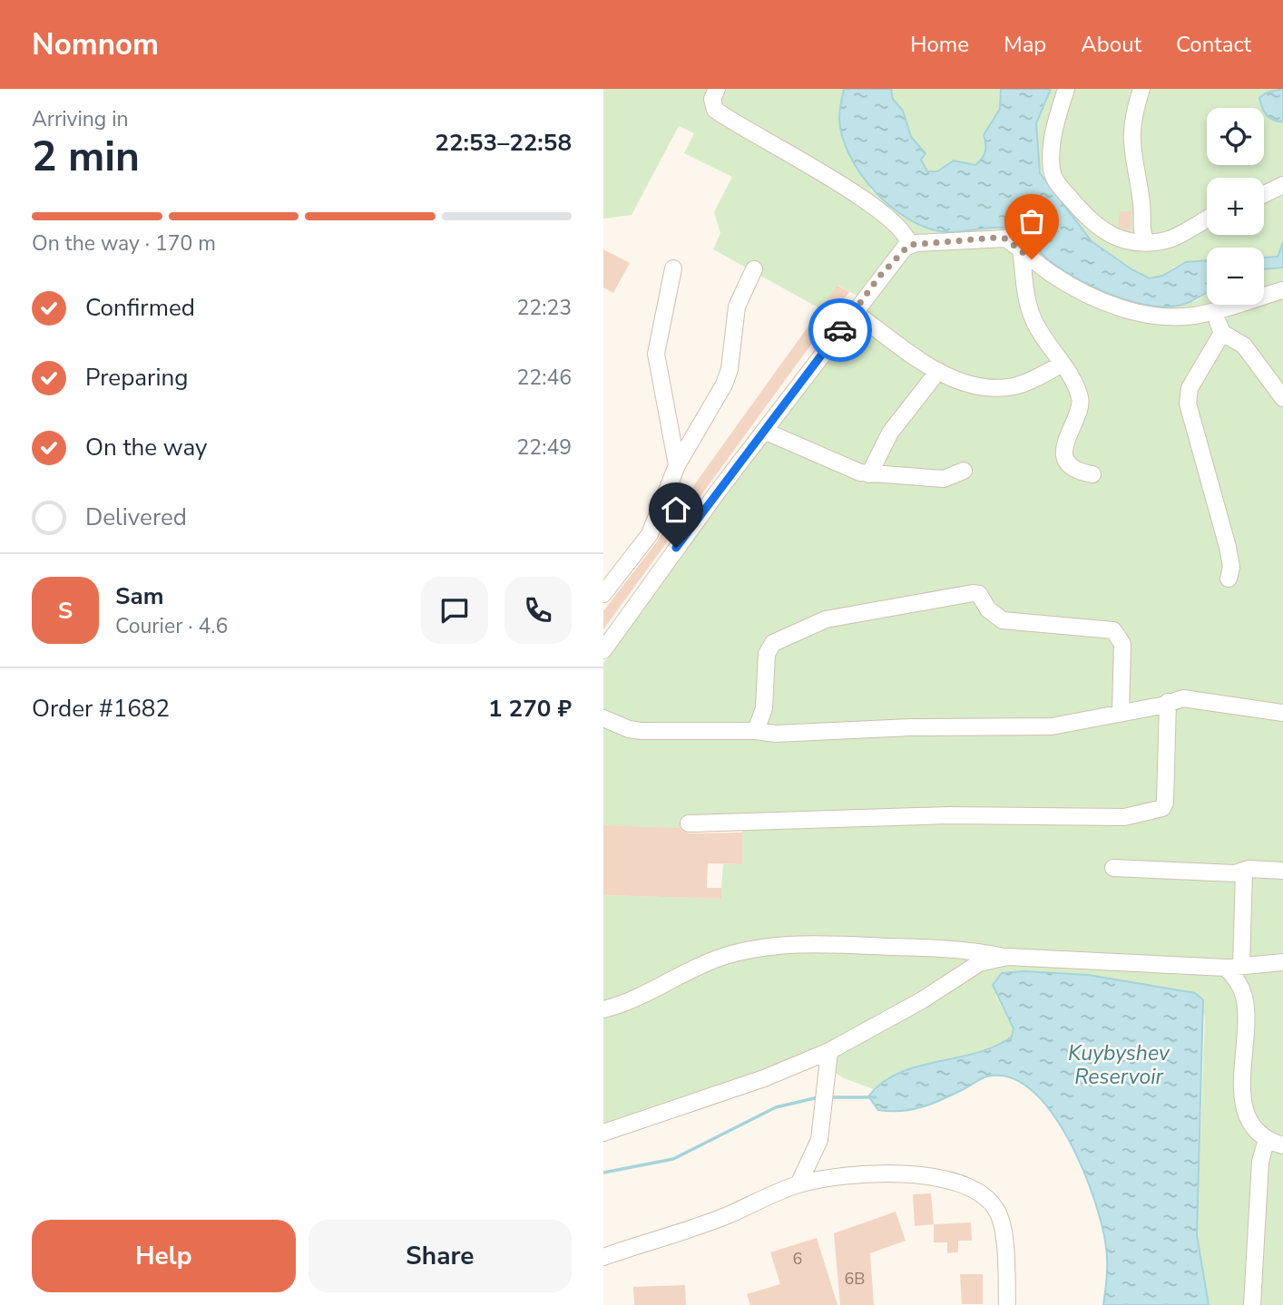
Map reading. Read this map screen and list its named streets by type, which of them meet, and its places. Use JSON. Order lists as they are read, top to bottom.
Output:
{
  "water": ["Kuybyshev Reservoir"],
  "house_numbers": ["6", "6В"],
  "page": {
    "header": "Nomnom",
    "nav": [
      "Home",
      "Map",
      "About",
      "Contact"
    ],
    "heading": ["2 min", "Arriving in", "22:53–22:58"],
    "panel": [
      "Sam",
      "Courier · 4.6",
      "Order #1682",
      "1 270 ₽"
    ],
    "map_buttons": ["+", "−"],
    "bar": "On the way · 170 m",
    "list": [
      ["Confirmed", "22:23"],
      ["Preparing", "22:46"],
      ["On the way", "22:49"],
      "Delivered"
    ],
    "round": "S",
    "buttons": ["Help", "Share"]
  }
}
